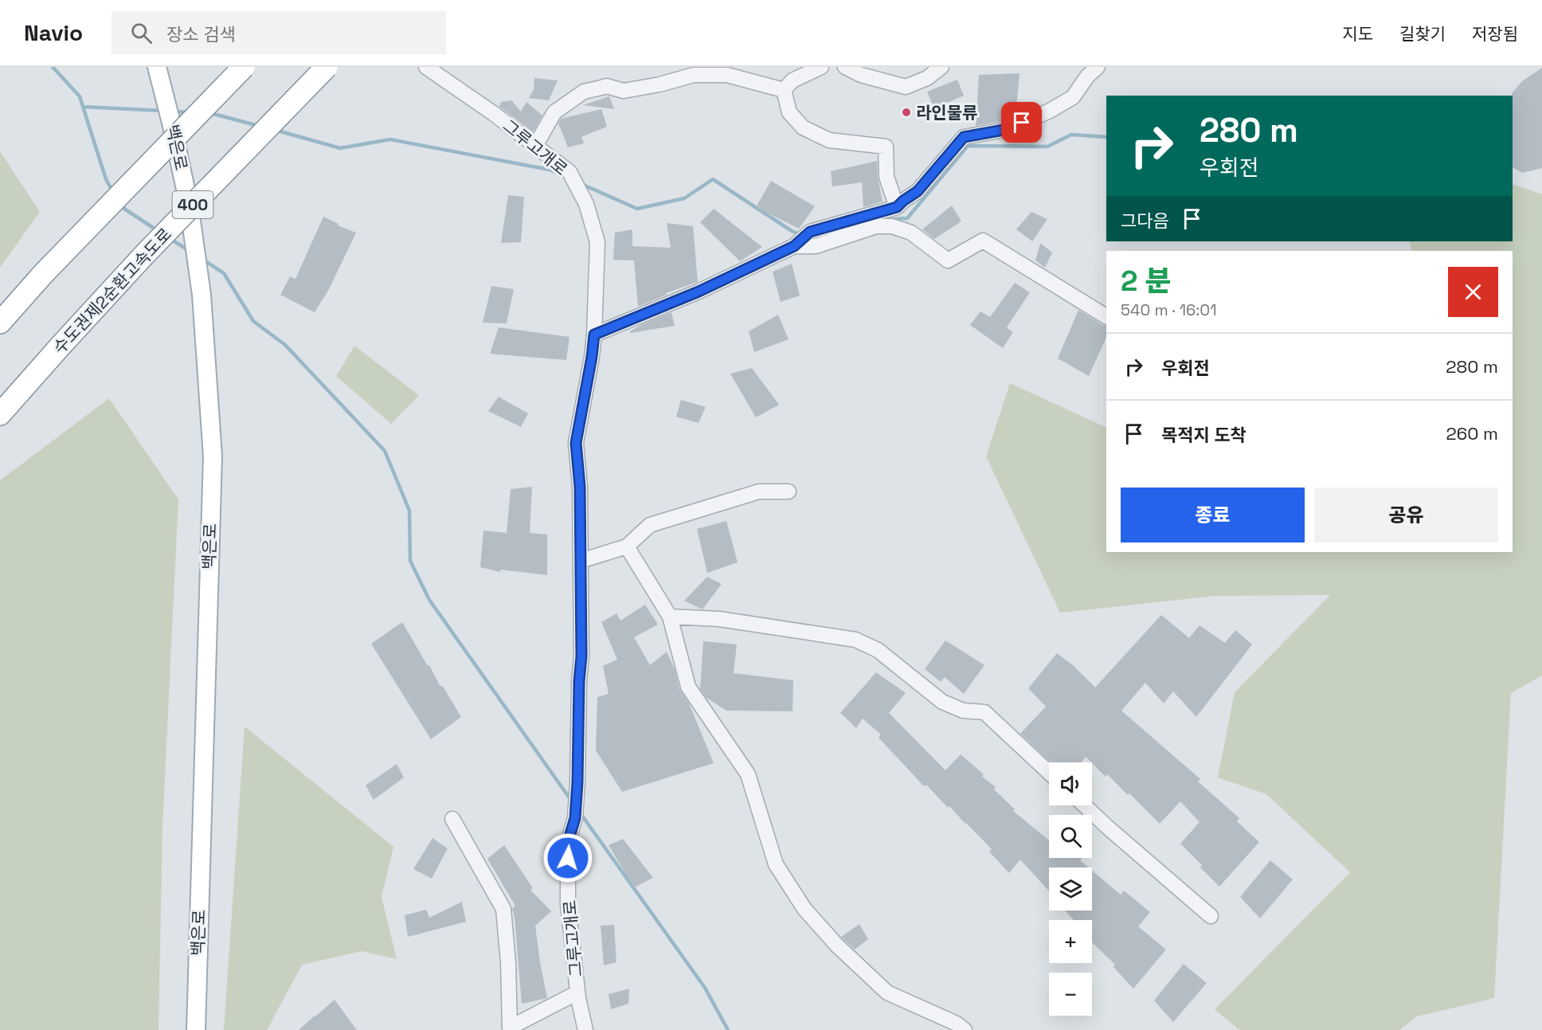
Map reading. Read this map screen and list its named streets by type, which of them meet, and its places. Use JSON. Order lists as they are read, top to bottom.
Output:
{
  "streets": {
    "highway": ["400", "수도권제2순환고속도로"],
    "main road": ["백은로"],
    "street": ["그루고개로"]
  },
  "places": ["라인물류"],
  "page": {
    "header": "Navio",
    "search": "장소 검색",
    "nav": ["지도", "길찾기", "저장됨"],
    "turn": ["280 m", "우회전"],
    "then": "그다음",
    "heading": ["2 분", "540 m · 16:01"],
    "list": [
      {
        "name": "우회전",
        "value": "280 m"
      },
      {
        "name": "목적지 도착",
        "value": "260 m"
      }
    ],
    "buttons": ["종료", "공유"],
    "map_buttons": ["+", "−"]
  }
}
